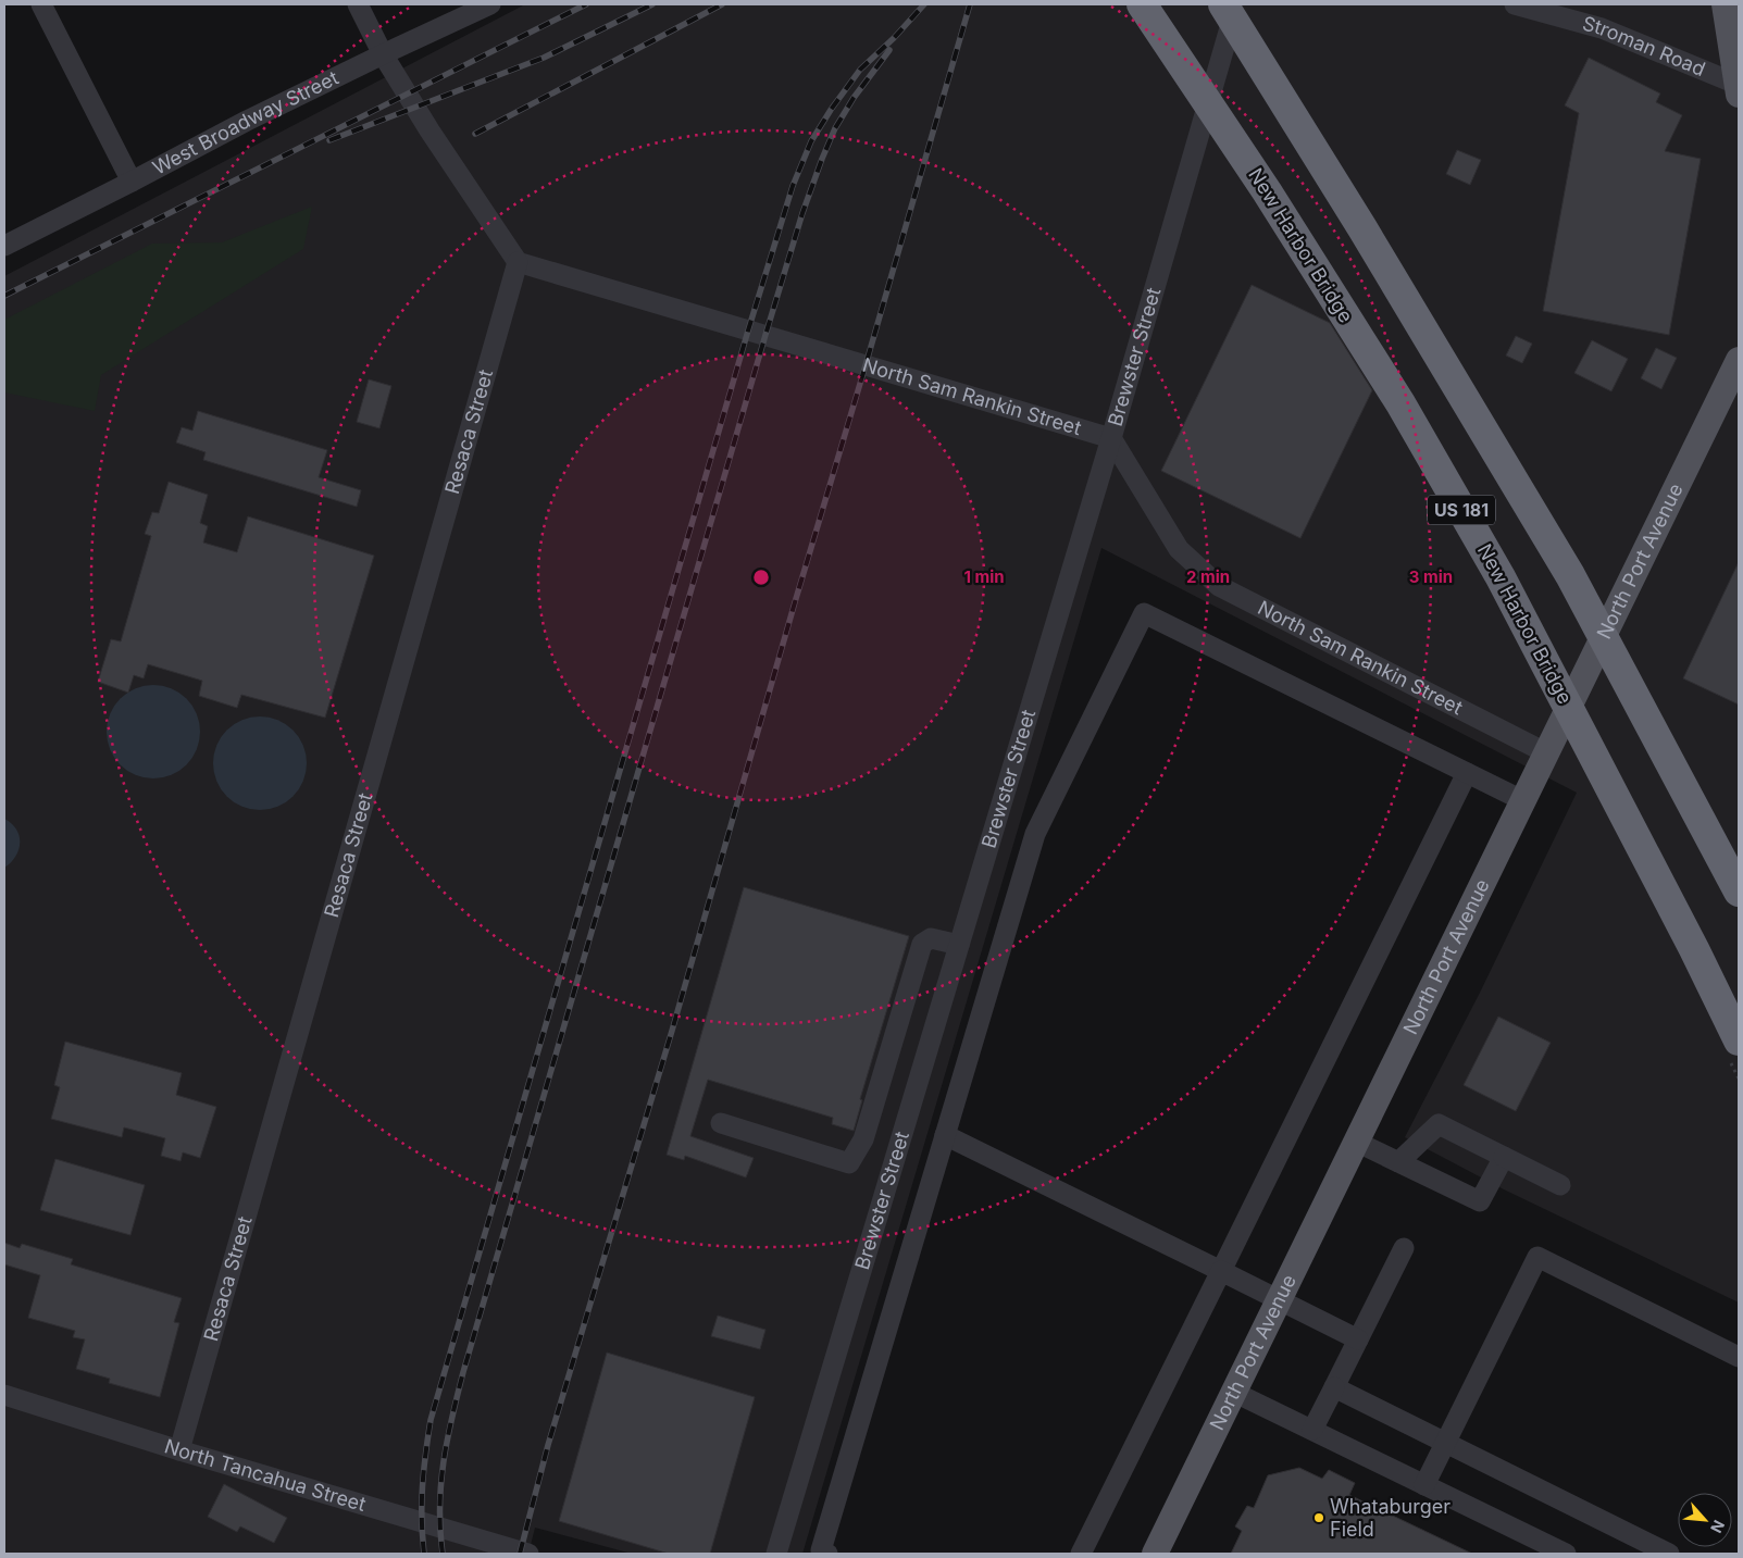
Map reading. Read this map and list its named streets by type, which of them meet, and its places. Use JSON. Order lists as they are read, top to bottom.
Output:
{
  "streets": {
    "highway": ["New Harbor Bridge", "US 181"],
    "main road": ["North Port Avenue"],
    "street": [
      "Stroman Road",
      "West Broadway Street",
      "Brewster Street",
      "North Sam Rankin Street",
      "Resaca Street",
      "North Tancahua Street"
    ]
  },
  "crossings": [
    ["Brewster Street", "North Sam Rankin Street"],
    ["North Sam Rankin Street", "Resaca Street"],
    ["North Sam Rankin Street", "North Port Avenue"],
    ["Resaca Street", "North Tancahua Street"]
  ],
  "places": ["Whataburger Field"],
  "north": "bottom right",
  "rings": ["1 min", "2 min", "3 min"]
}
